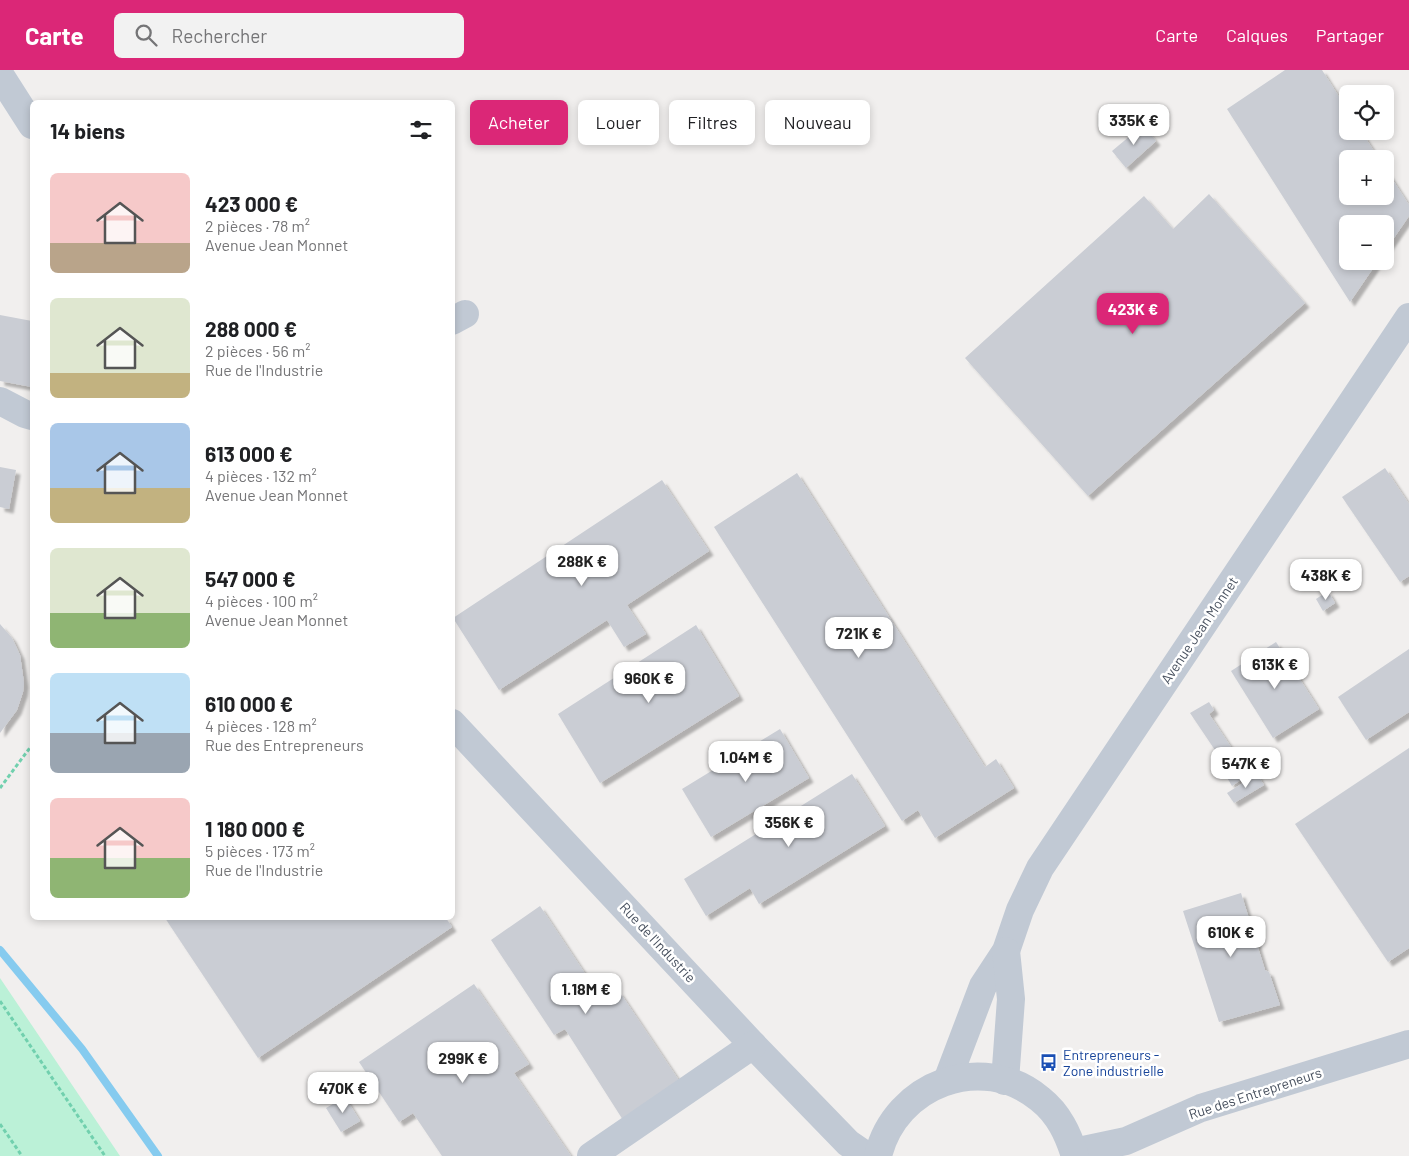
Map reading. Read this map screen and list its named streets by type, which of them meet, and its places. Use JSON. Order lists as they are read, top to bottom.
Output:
{
  "streets": {
    "street": ["Avenue Jean Monnet", "Rue de l'Industrie", "Rue des Entrepreneurs"]
  },
  "places": {
    "bus stop": ["Entrepreneurs - Zone industrielle"]
  },
  "page": {
    "header": "Carte",
    "search": "Rechercher",
    "nav": ["Carte", "Calques", "Partager"],
    "map_buttons": ["+", "−"],
    "chip": [
      "Acheter",
      "Louer",
      "Filtres",
      "Nouveau"
    ],
    "heading": "14 biens",
    "price": [
      "335K €",
      "423K €",
      "288K €",
      "438K €",
      "721K €",
      "613K €",
      "960K €",
      "1.04M €",
      "547K €",
      "356K €",
      "610K €",
      "1.18M €",
      "299K €",
      "470K €"
    ],
    "list": [
      {
        "name": "423 000 €",
        "note": "2 pièces · 78 m² · Avenue Jean Monnet"
      },
      {
        "name": "288 000 €",
        "note": "2 pièces · 56 m² · Rue de l'Industrie"
      },
      {
        "name": "613 000 €",
        "note": "4 pièces · 132 m² · Avenue Jean Monnet"
      },
      {
        "name": "547 000 €",
        "note": "4 pièces · 100 m² · Avenue Jean Monnet"
      },
      {
        "name": "610 000 €",
        "note": "4 pièces · 128 m² · Rue des Entrepreneurs"
      },
      {
        "name": "1 180 000 €",
        "note": "5 pièces · 173 m² · Rue de l'Industrie"
      }
    ]
  }
}
